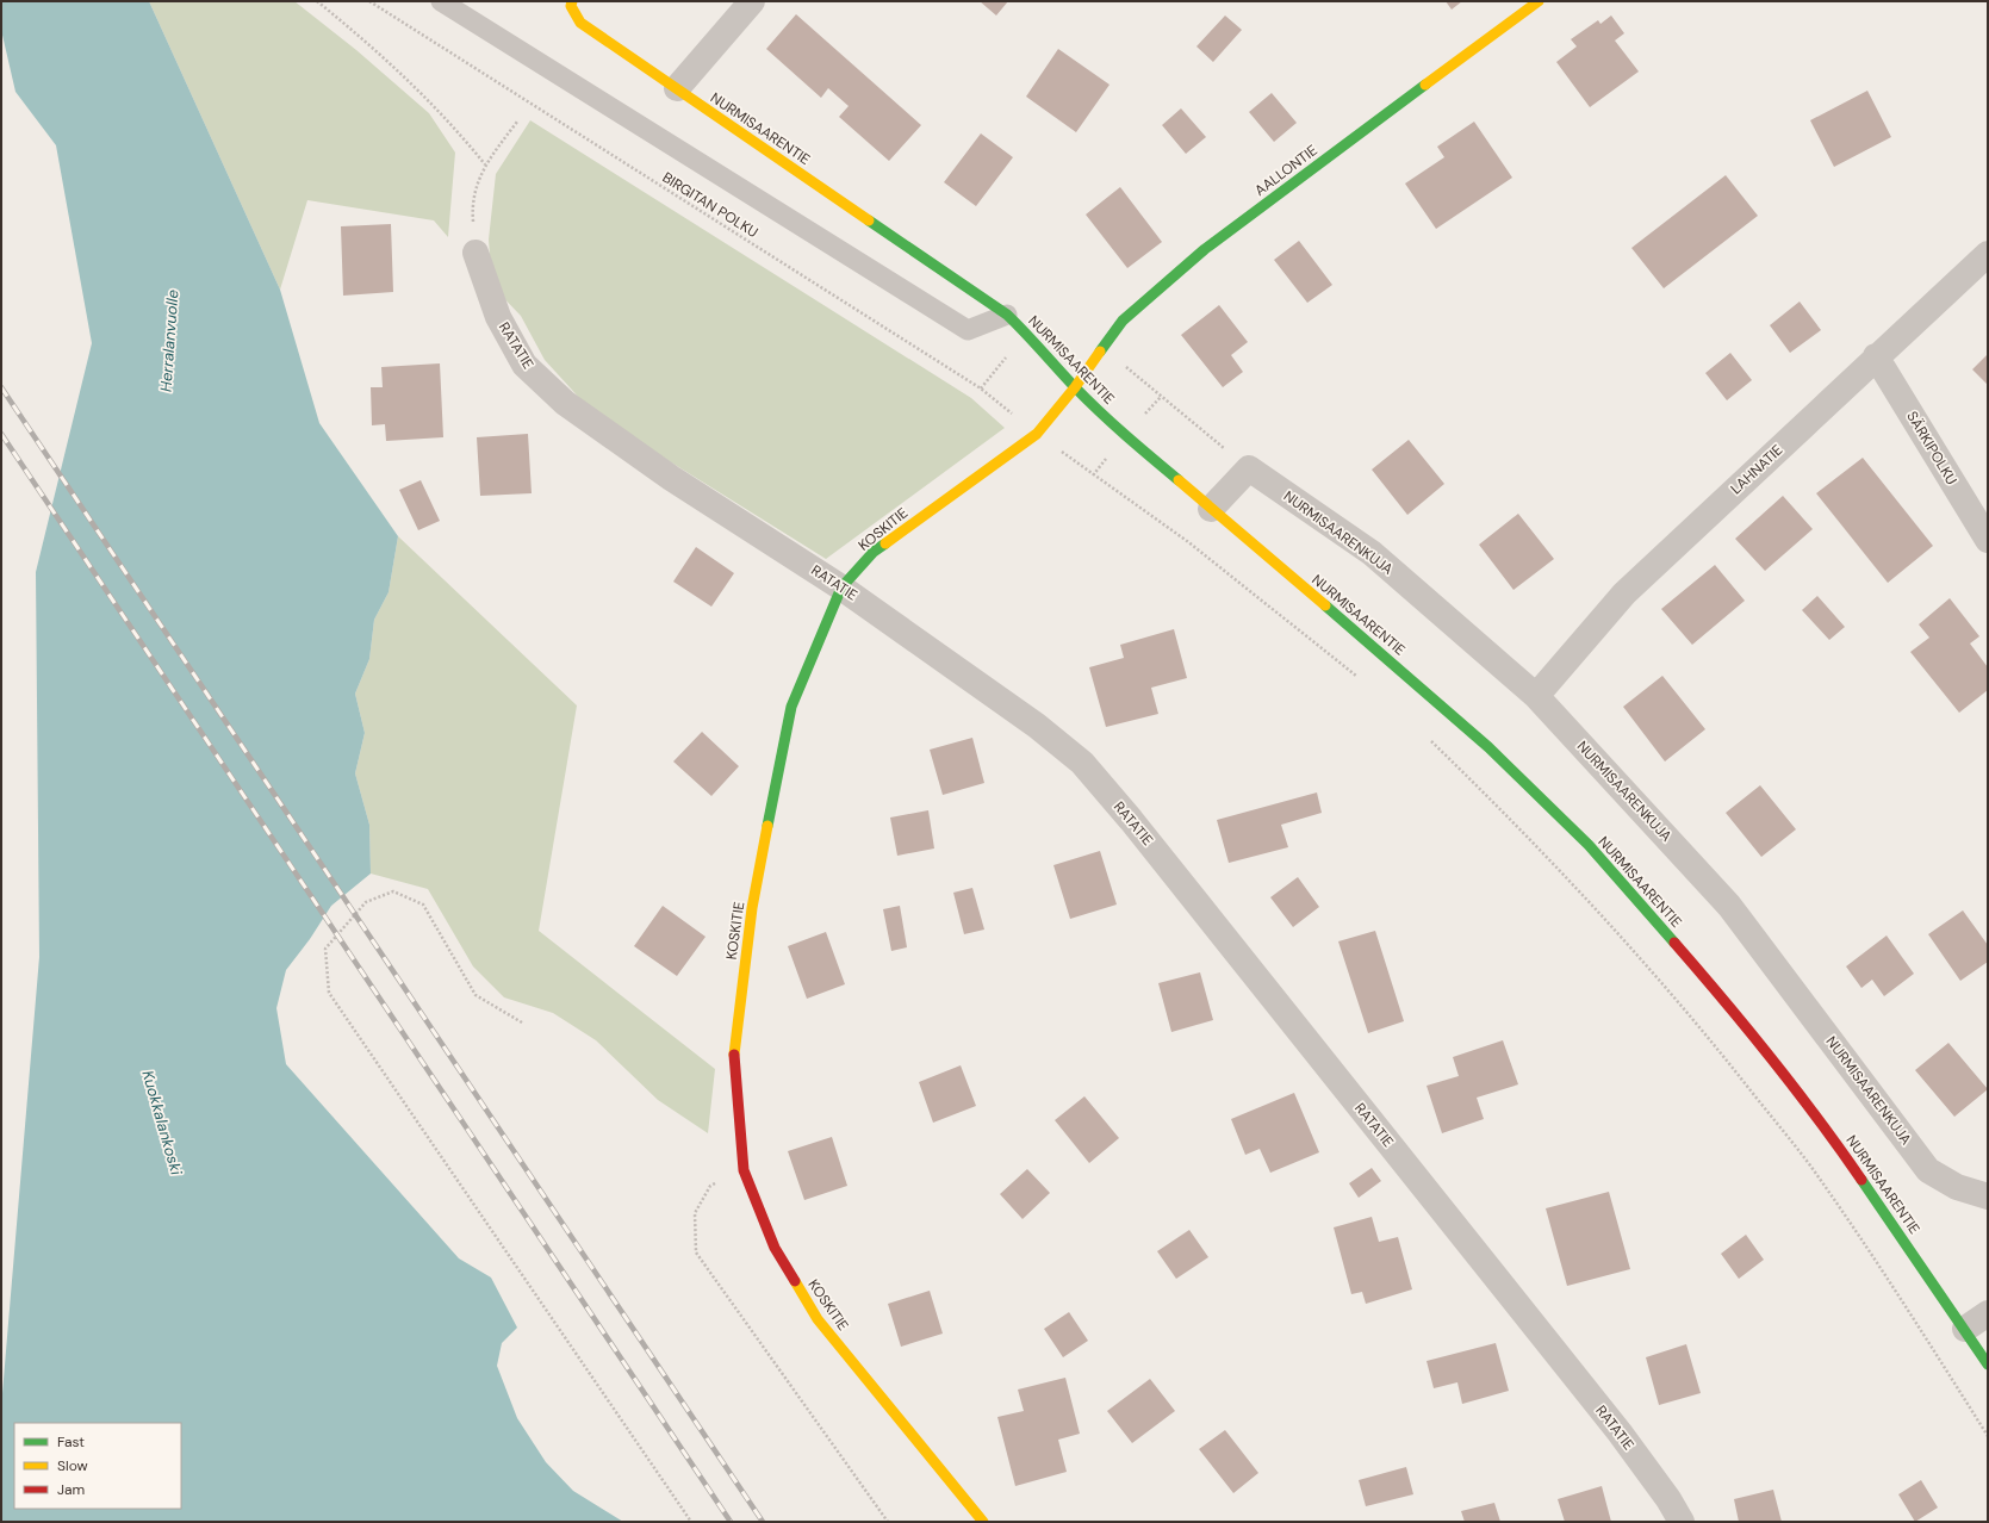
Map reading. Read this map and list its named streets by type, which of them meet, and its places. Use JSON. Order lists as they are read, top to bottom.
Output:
{
  "streets": {
    "street": [
      "NURMISAARENTIE",
      "AALLONTIE",
      "RATATIE",
      "SÄRKIPOLKU",
      "LAHNATIE",
      "KOSKITIE",
      "NURMISAARENKUJA"
    ],
    "path": ["BIRGITAN POLKU"]
  },
  "crossings": [
    ["NURMISAARENTIE", "AALLONTIE"],
    ["NURMISAARENTIE", "KOSKITIE"],
    ["AALLONTIE", "KOSKITIE"],
    ["BIRGITAN POLKU", "KOSKITIE"],
    ["RATATIE", "KOSKITIE"],
    ["SÄRKIPOLKU", "LAHNATIE"],
    ["LAHNATIE", "NURMISAARENKUJA"]
  ],
  "water": ["Herralanvuolle", "Kuokkalankoski"],
  "legend": ["Fast", "Slow", "Jam"]
}
